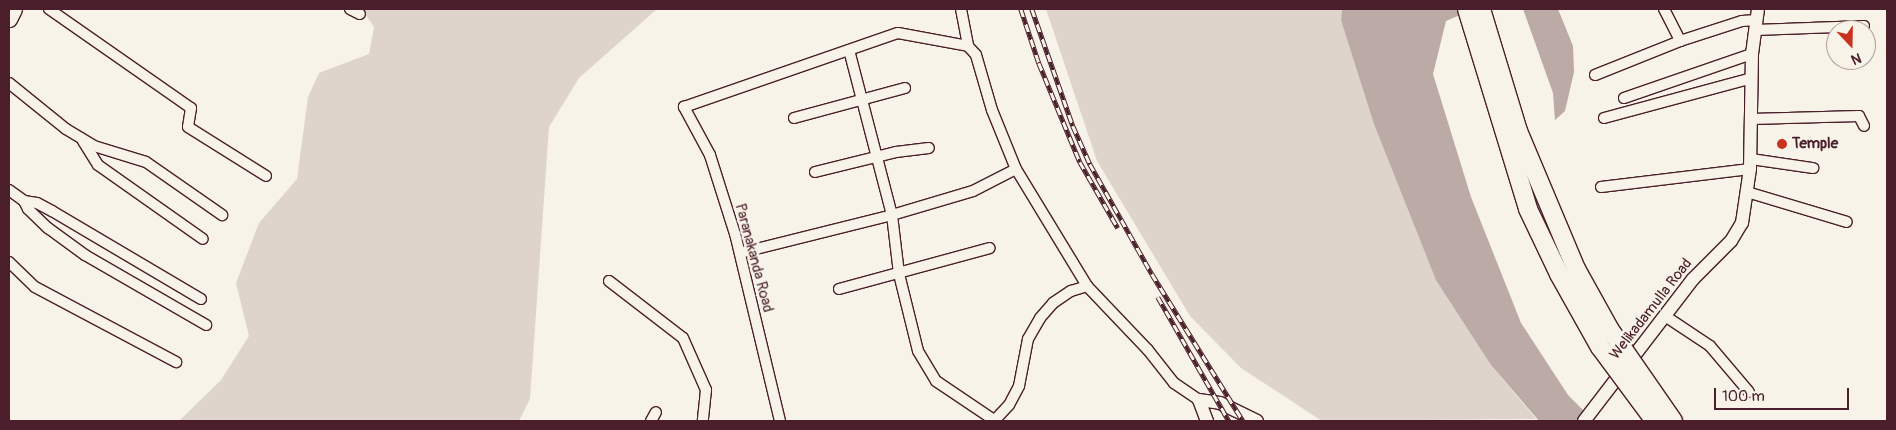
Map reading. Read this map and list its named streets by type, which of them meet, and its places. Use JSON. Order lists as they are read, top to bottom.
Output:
{
  "streets": {
    "street": ["Paranakanda Road", "Welikadamulla Road"]
  },
  "places": ["Temple"],
  "scale_bar": "100 m",
  "north": "bottom"
}
